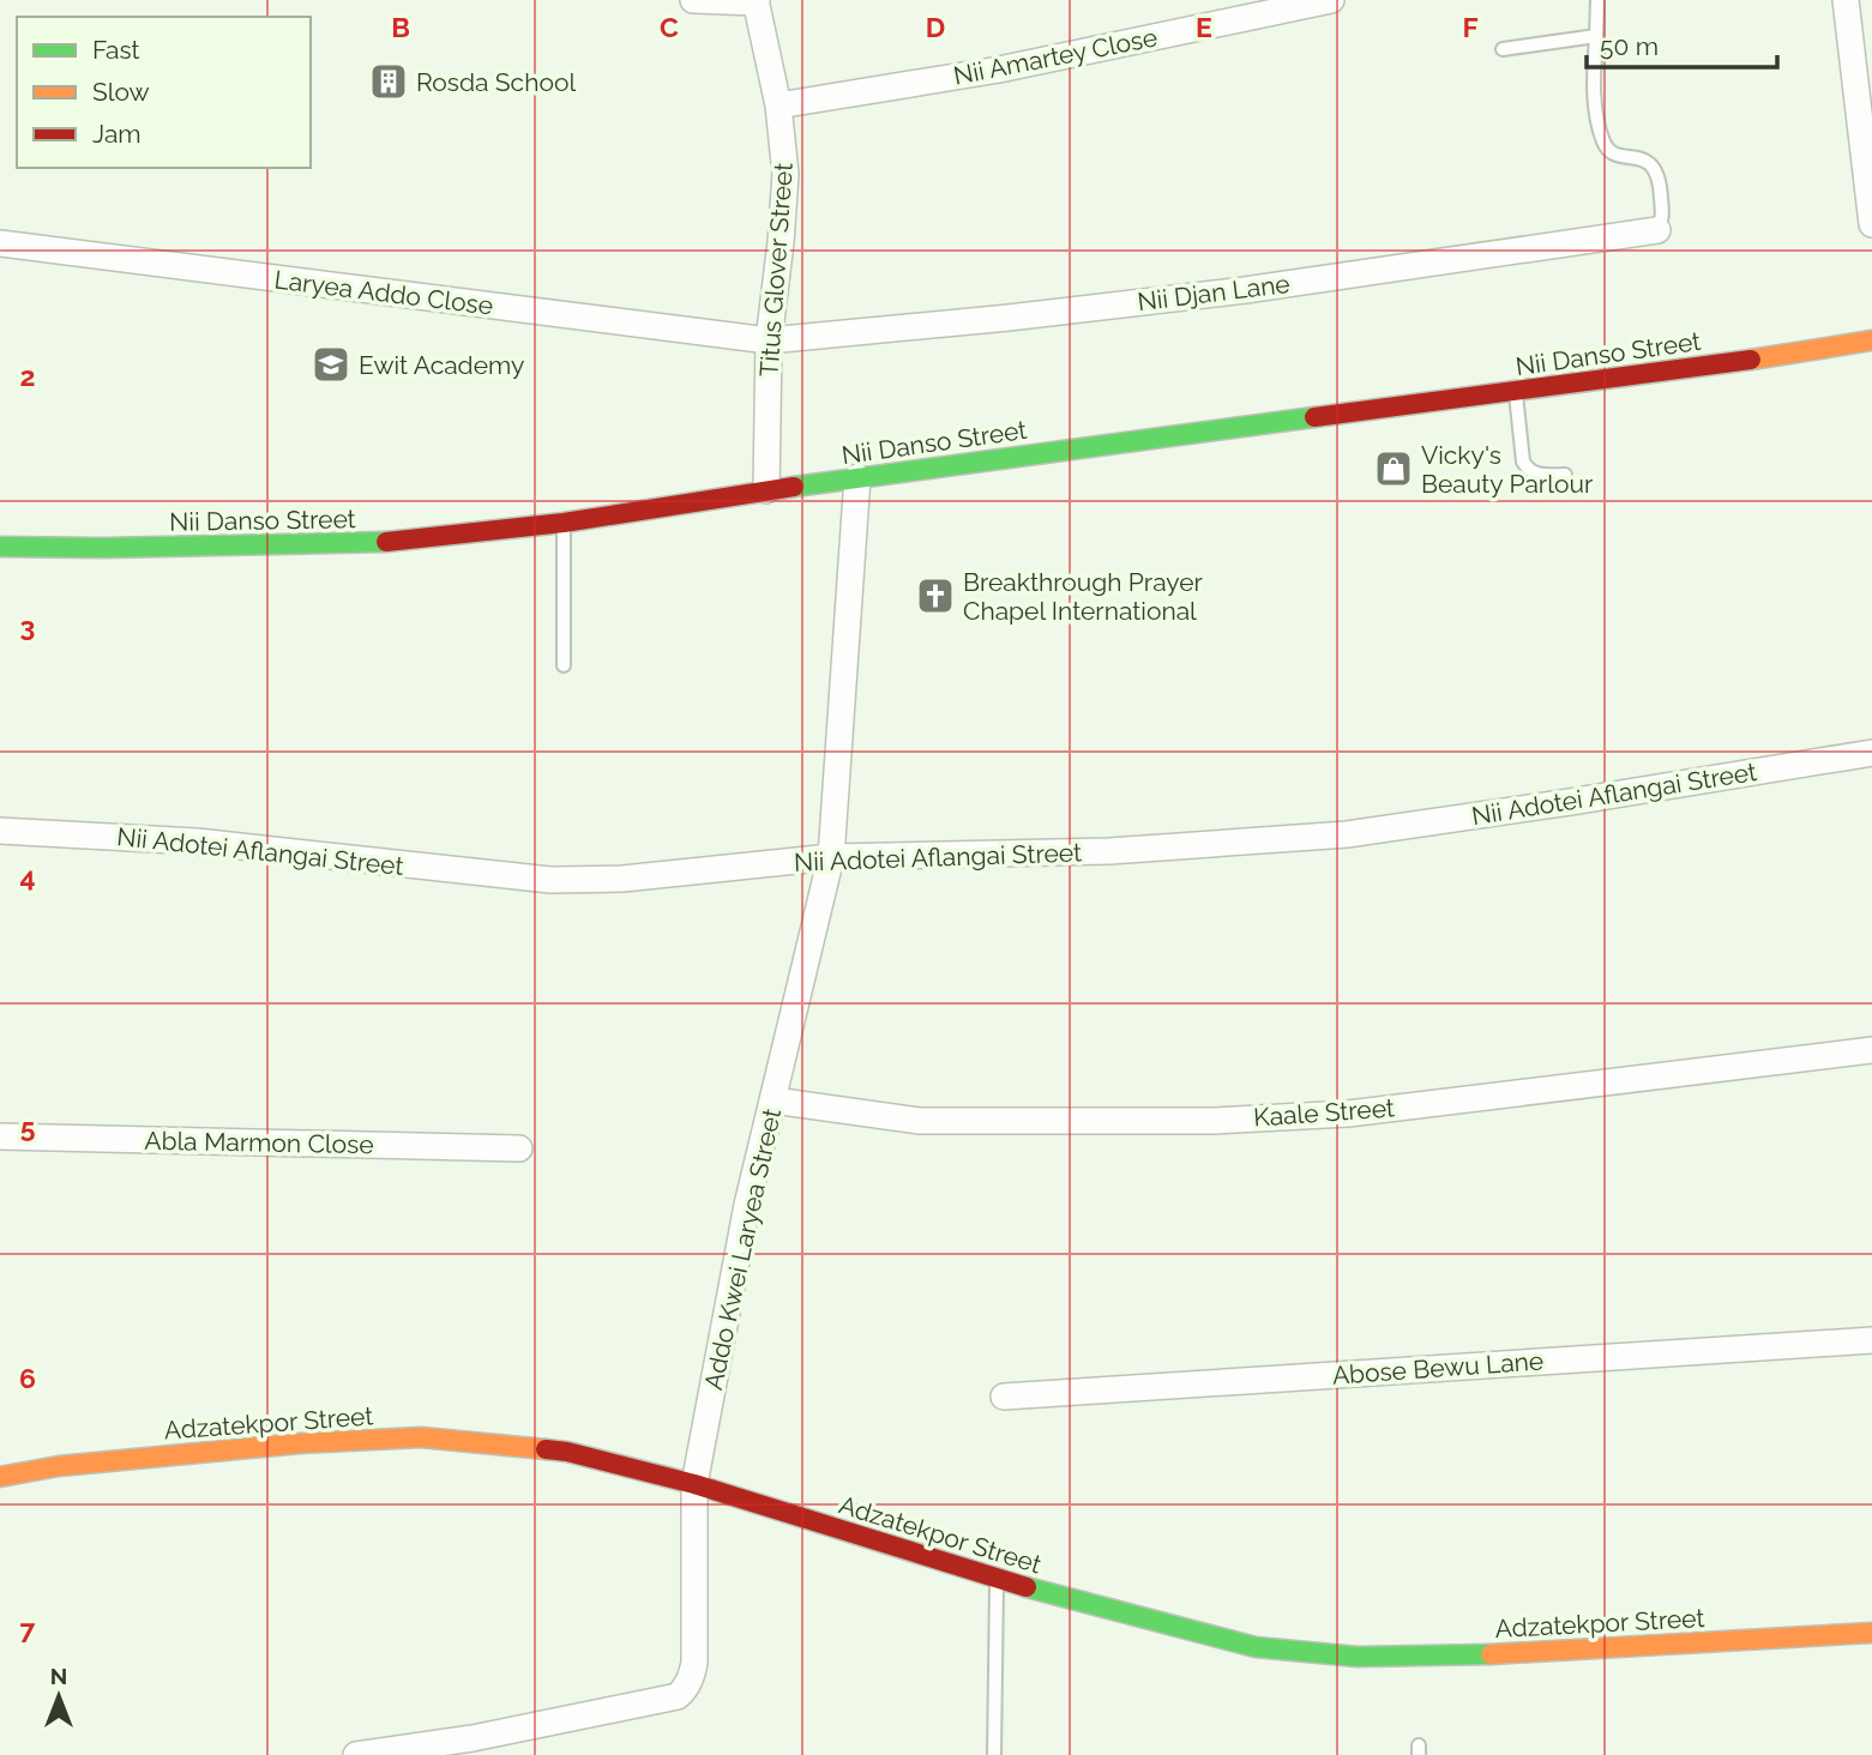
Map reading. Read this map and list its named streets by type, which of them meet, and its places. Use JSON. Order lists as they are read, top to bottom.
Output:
{
  "streets": {
    "street": [
      "Nii Amartey Close",
      "Titus Glover Street",
      "Laryea Addo Close",
      "Nii Djan Lane",
      "Nii Danso Street",
      "Nii Adotei Aflangai Street",
      "Kaale Street",
      "Abla Marmon Close",
      "Addo Kwei Laryea Street",
      "Abose Bewu Lane",
      "Adzatekpor Street"
    ]
  },
  "crossings": [
    ["Nii Amartey Close", "Titus Glover Street"],
    ["Titus Glover Street", "Laryea Addo Close"],
    ["Titus Glover Street", "Nii Djan Lane"],
    ["Titus Glover Street", "Nii Danso Street"],
    ["Laryea Addo Close", "Nii Djan Lane"],
    ["Nii Danso Street", "Addo Kwei Laryea Street"],
    ["Nii Adotei Aflangai Street", "Addo Kwei Laryea Street"],
    ["Kaale Street", "Addo Kwei Laryea Street"],
    ["Addo Kwei Laryea Street", "Adzatekpor Street"]
  ],
  "places": {
    "building": ["Rosda School"],
    "school or university": ["Ewit Academy"],
    "shop": ["Vicky's Beauty Parlour"],
    "church": ["Breakthrough Prayer Chapel International"]
  },
  "legend": ["Fast", "Slow", "Jam"],
  "scale_bar": "50 m",
  "north": "top",
  "grid": {
    "columns": [
      "B",
      "C",
      "D",
      "E",
      "F"
    ],
    "rows": [
      "2",
      "3",
      "4",
      "5",
      "6",
      "7"
    ]
  }
}
